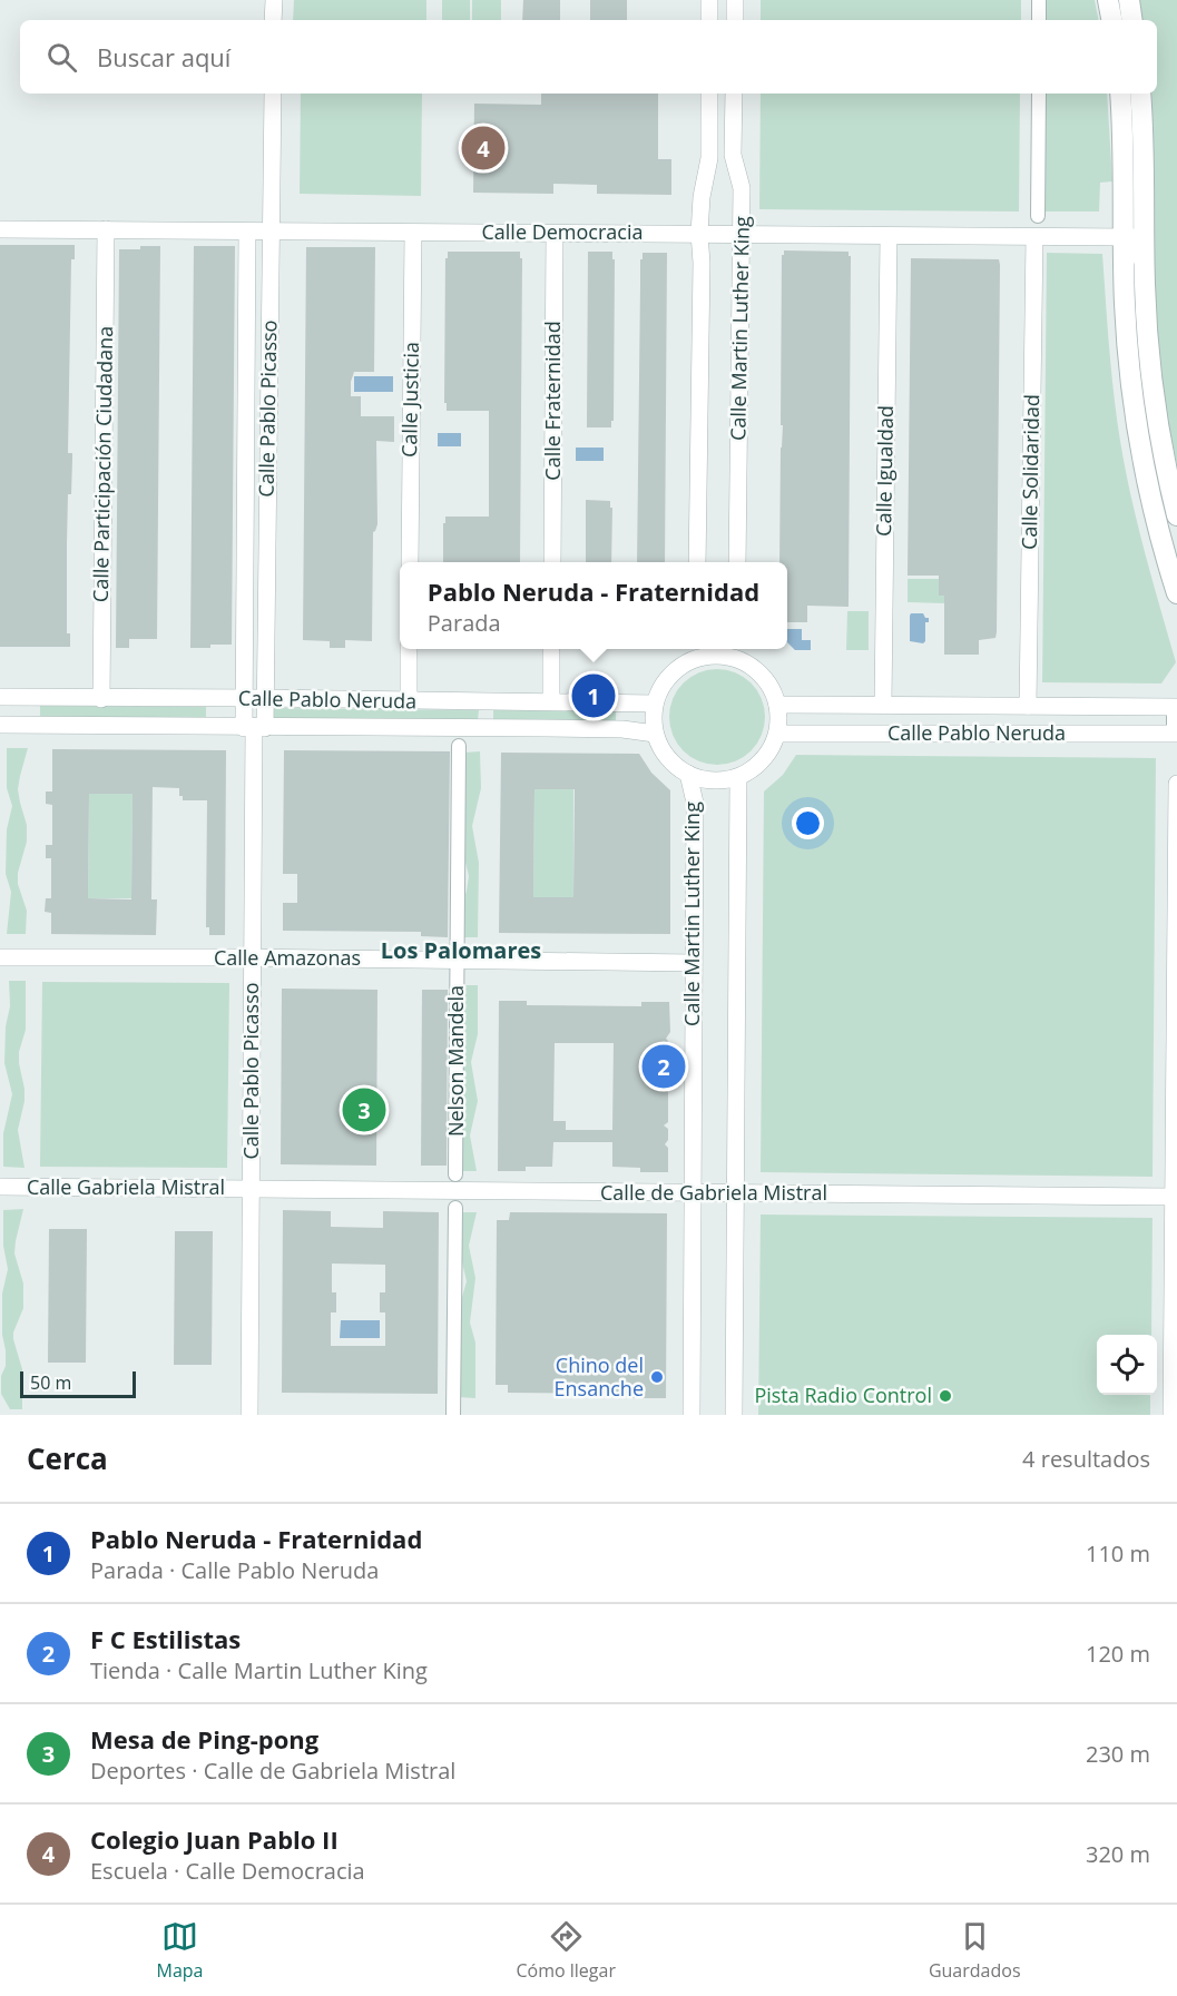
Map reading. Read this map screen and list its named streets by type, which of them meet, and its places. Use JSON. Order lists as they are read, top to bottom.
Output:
{
  "streets": {
    "street": [
      "Calle Democracia",
      "Calle Martin Luther King",
      "Calle Justicia",
      "Calle Fraternidad",
      "Calle Pablo Picasso",
      "Calle Participación Ciudadana",
      "Calle Igualdad",
      "Calle Solidaridad",
      "Calle Pablo Neruda",
      "Calle Amazonas",
      "Nelson Mandela",
      "Calle Gabriela Mistral",
      "Calle de Gabriela Mistral"
    ]
  },
  "crossings": [
    ["Calle Democracia", "Calle Martin Luther King"],
    ["Calle Democracia", "Calle Justicia"],
    ["Calle Democracia", "Calle Fraternidad"],
    ["Calle Democracia", "Calle Pablo Picasso"],
    ["Calle Democracia", "Calle Participación Ciudadana"],
    ["Calle Democracia", "Calle Igualdad"],
    ["Calle Democracia", "Calle Solidaridad"],
    ["Calle Martin Luther King", "Calle Pablo Neruda"],
    ["Calle Martin Luther King", "Calle Amazonas"],
    ["Calle Martin Luther King", "Calle de Gabriela Mistral"],
    ["Calle Pablo Picasso", "Calle Pablo Neruda"],
    ["Calle Pablo Picasso", "Calle Amazonas"],
    ["Calle Pablo Picasso", "Calle Gabriela Mistral"],
    ["Calle Pablo Picasso", "Calle de Gabriela Mistral"],
    ["Calle Participación Ciudadana", "Calle Pablo Neruda"],
    ["Calle Igualdad", "Calle Pablo Neruda"],
    ["Calle Solidaridad", "Calle Pablo Neruda"],
    ["Calle Amazonas", "Nelson Mandela"],
    ["Calle Gabriela Mistral", "Calle de Gabriela Mistral"]
  ],
  "districts": ["Los Palomares"],
  "places": ["Chino del Ensanche", "Pista Radio Control"],
  "scale_bar": "50 m",
  "page": {
    "search": "Buscar aquí",
    "pins": [
      "4",
      "1",
      "2",
      "3"
    ],
    "popup": ["Pablo Neruda - Fraternidad", "Parada"],
    "scale": "50 m",
    "heading": ["Cerca", "4 resultados"],
    "list": [
      {
        "mark": "1",
        "name": "Pablo Neruda - Fraternidad",
        "note": "Parada · Calle Pablo Neruda",
        "value": "110 m"
      },
      {
        "mark": "2",
        "name": "F C Estilistas",
        "note": "Tienda · Calle Martin Luther King",
        "value": "120 m"
      },
      {
        "mark": "3",
        "name": "Mesa de Ping-pong",
        "note": "Deportes · Calle de Gabriela Mistral",
        "value": "230 m"
      },
      {
        "mark": "4",
        "name": "Colegio Juan Pablo II",
        "note": "Escuela · Calle Democracia",
        "value": "320 m"
      }
    ],
    "nav": ["Mapa", "Cómo llegar", "Guardados"]
  }
}
